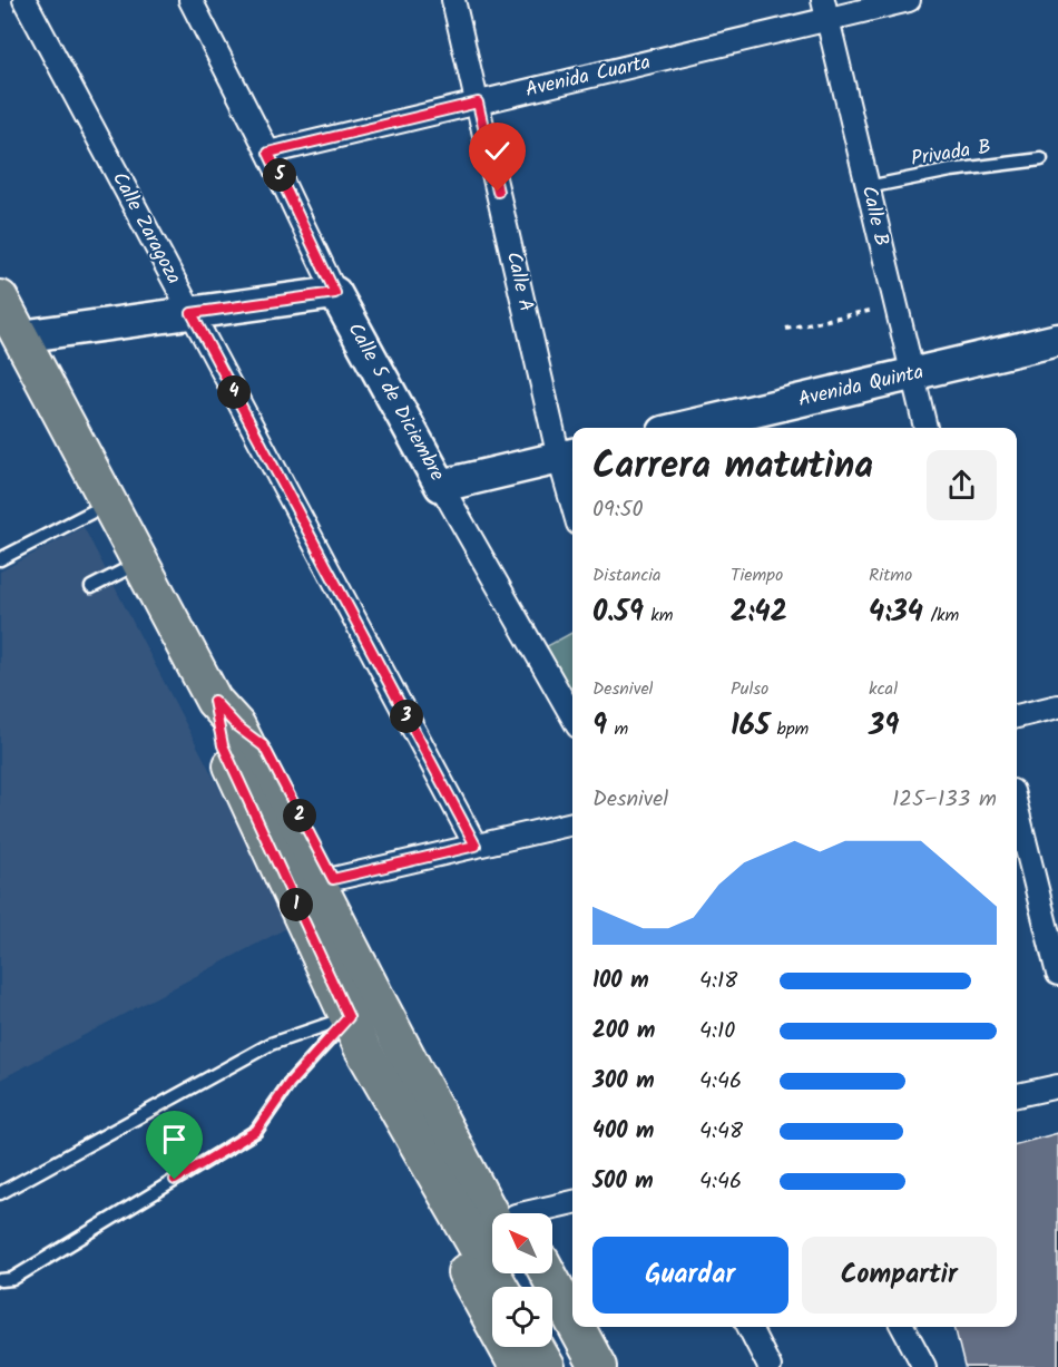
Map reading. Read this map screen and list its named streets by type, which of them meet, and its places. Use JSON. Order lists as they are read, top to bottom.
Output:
{
  "streets": {
    "street": [
      "Avenida Cuarta",
      "Calle B",
      "Calle Zaragoza",
      "Calle A",
      "Avenida Quinta",
      "Calle 5 de Diciembre"
    ],
    "lane": ["Privada B"]
  },
  "crossings": [
    ["Avenida Cuarta", "Calle B"],
    ["Avenida Cuarta", "Calle A"],
    ["Avenida Cuarta", "Calle 5 de Diciembre"],
    ["Privada B", "Calle B"],
    ["Calle B", "Avenida Quinta"]
  ],
  "north": "top left",
  "page": {
    "pins": [
      "5",
      "4",
      "3",
      "2",
      "1"
    ],
    "heading": ["Carrera matutina", "09:50"],
    "stats": [
      ["Distancia", "0.59 km"],
      ["Tiempo", "2:42"],
      ["Ritmo", "4:34 /km"],
      ["Desnivel", "9 m"],
      ["Pulso", "165 bpm"],
      ["kcal", "39"]
    ],
    "chart": ["Desnivel", "125–133 m"],
    "list": [
      {
        "name": "100 m",
        "note": "4:18"
      },
      {
        "name": "200 m",
        "note": "4:10"
      },
      {
        "name": "300 m",
        "note": "4:46"
      },
      {
        "name": "400 m",
        "note": "4:48"
      },
      {
        "name": "500 m",
        "note": "4:46"
      }
    ],
    "buttons": ["Guardar", "Compartir"]
  }
}
